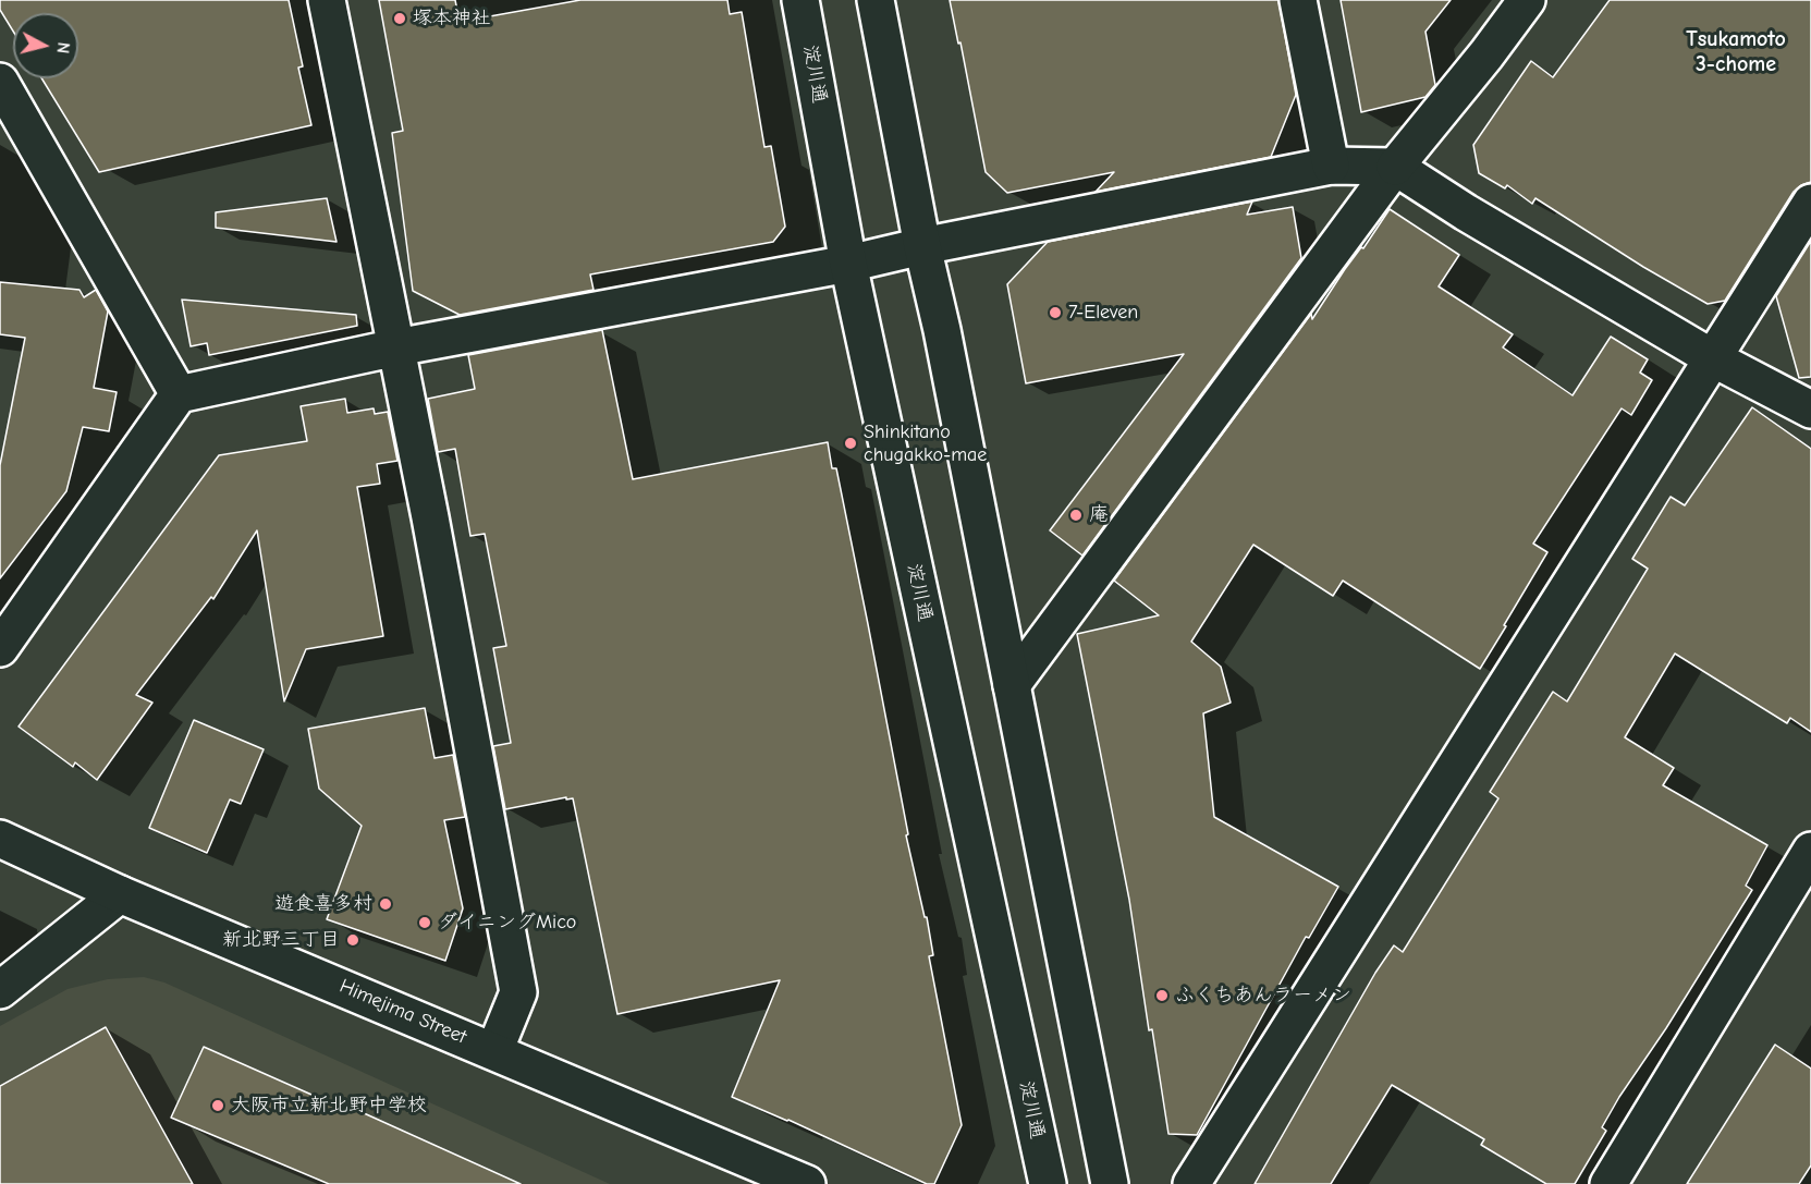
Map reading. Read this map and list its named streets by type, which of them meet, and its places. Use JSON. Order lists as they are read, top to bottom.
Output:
{
  "streets": {
    "street": ["淀川通", "Himejima Street"]
  },
  "districts": ["Tsukamoto 3-chome"],
  "places": [
    "塚本神社",
    "7-Eleven",
    "Shinkitano chugakko-mae",
    "庵",
    "遊食喜多村",
    "ダイニングMico",
    "新北野三丁目",
    "ふくちあんラーメン",
    "大阪市立新北野中学校"
  ],
  "north": "right"
}
